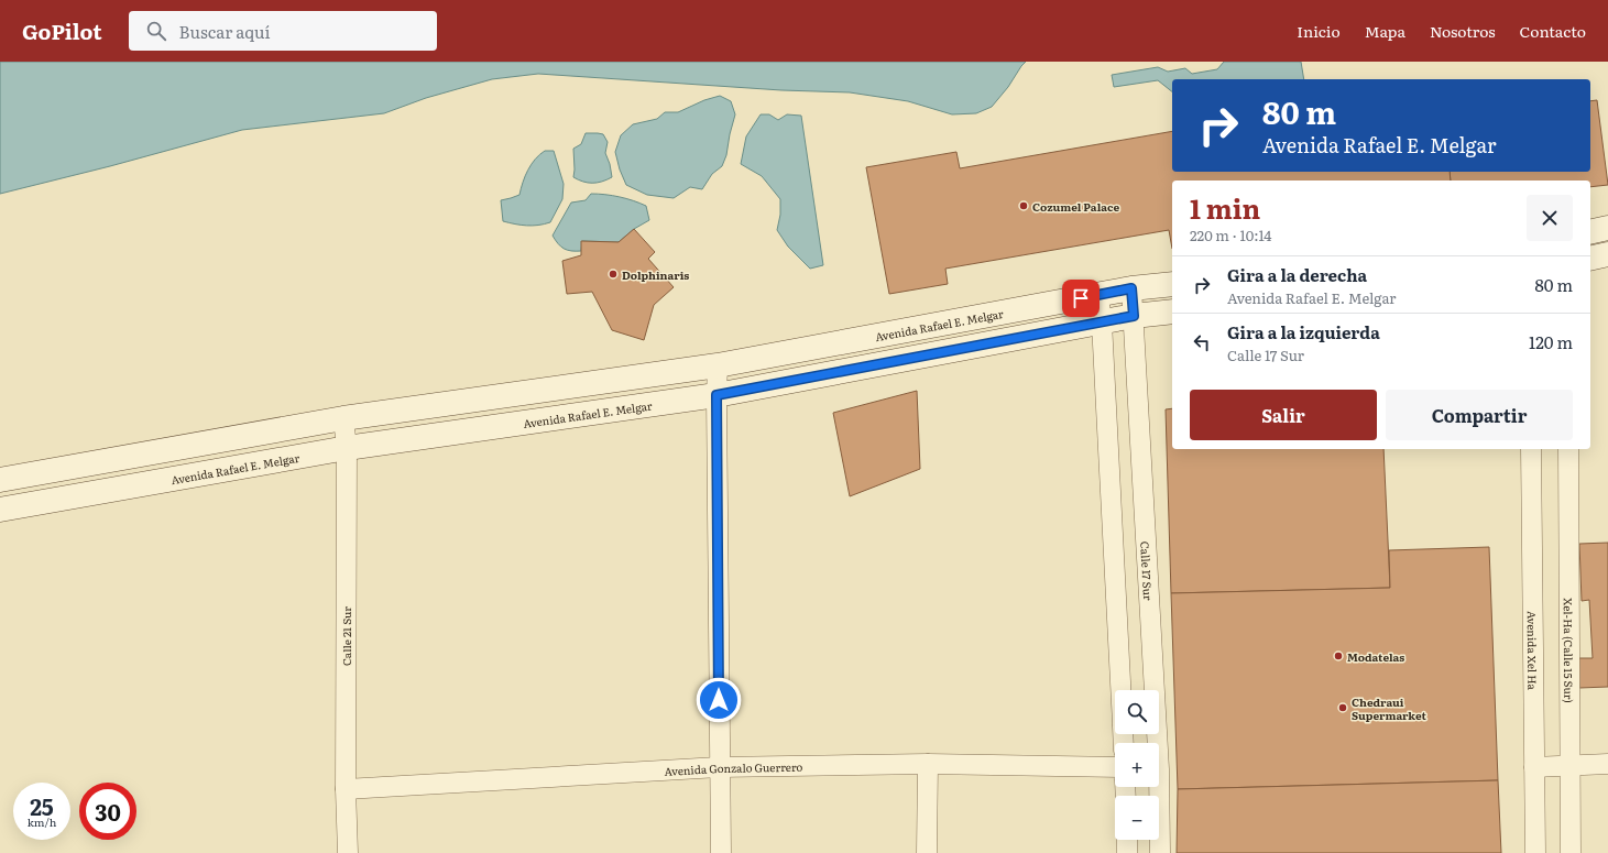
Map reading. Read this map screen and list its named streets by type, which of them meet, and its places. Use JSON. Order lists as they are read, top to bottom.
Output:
{
  "streets": {
    "main road": ["Avenida Rafael E. Melgar"],
    "street": [
      "Calle 17 Sur",
      "Calle 21 Sur",
      "Xel-Ha (Calle 15 Sur)",
      "Avenida Xel Ha",
      "Avenida Gonzalo Guerrero"
    ]
  },
  "crossings": [
    ["Avenida Rafael E. Melgar", "Calle 17 Sur"],
    ["Avenida Rafael E. Melgar", "Calle 21 Sur"],
    ["Calle 21 Sur", "Avenida Gonzalo Guerrero"]
  ],
  "places": [
    "Cozumel Palace",
    "Dolphinaris",
    "Modatelas",
    "Chedraui Supermarket"
  ],
  "page": {
    "header": "GoPilot",
    "search": "Buscar aquí",
    "nav": [
      "Inicio",
      "Mapa",
      "Nosotros",
      "Contacto"
    ],
    "turn": ["80 m", "Avenida Rafael E. Melgar"],
    "heading": ["1 min", "220 m · 10:14"],
    "list": [
      {
        "name": "Gira a la derecha",
        "note": "Avenida Rafael E. Melgar",
        "value": "80 m"
      },
      {
        "name": "Gira a la izquierda",
        "note": "Calle 17 Sur",
        "value": "120 m"
      }
    ],
    "buttons": ["Salir", "Compartir"],
    "map_buttons": ["+", "−"],
    "speed": "25 km/h",
    "limit": "30"
  }
}
